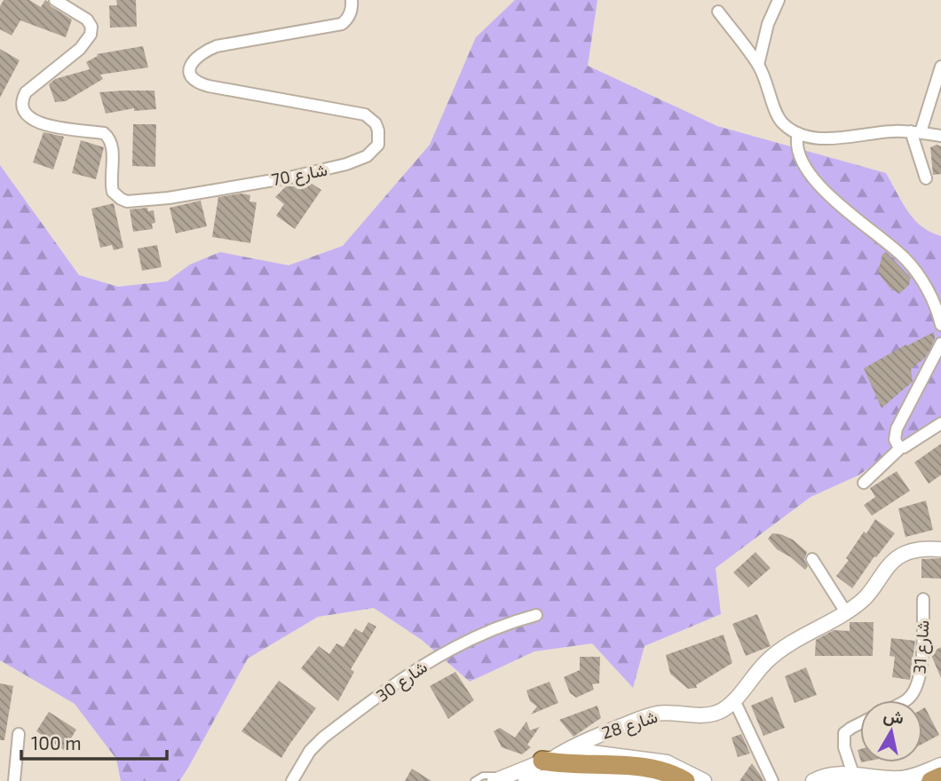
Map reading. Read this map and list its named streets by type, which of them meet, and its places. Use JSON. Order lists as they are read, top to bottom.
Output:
{
  "streets": {
    "street": [
      "شارع 70",
      "شارع 31",
      "شارع 30",
      "شارع 28"
    ]
  },
  "scale_bar": "100 m",
  "north": "top"
}
